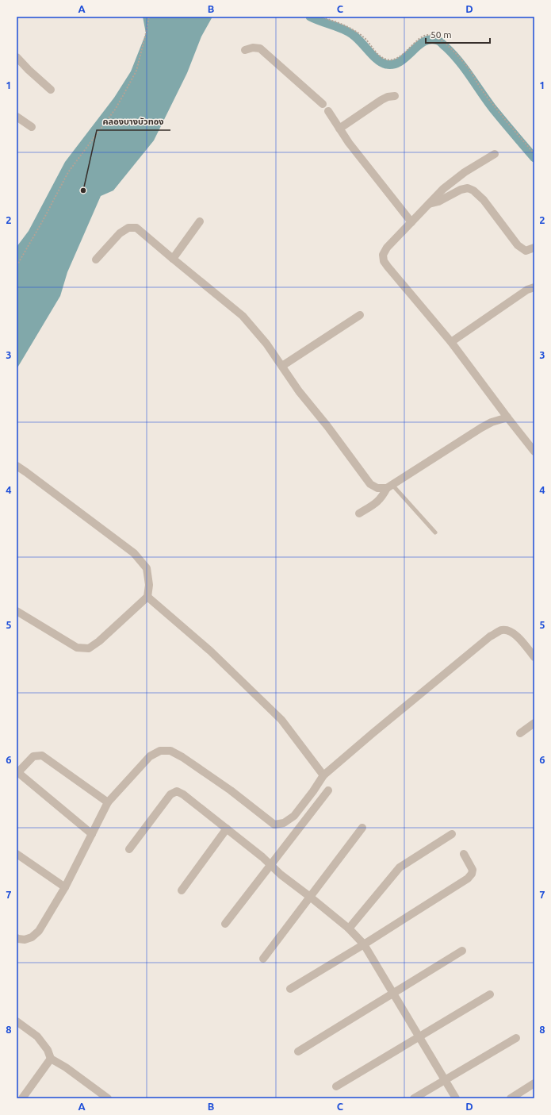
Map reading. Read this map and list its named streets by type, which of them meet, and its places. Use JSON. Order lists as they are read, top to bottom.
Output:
{
  "places": ["คลองบางบัวทอง"],
  "scale_bar": "50 m",
  "grid": {
    "columns": [
      "A",
      "B",
      "C",
      "D"
    ],
    "rows": [
      "1",
      "2",
      "3",
      "4",
      "5",
      "6",
      "7",
      "8"
    ]
  }
}
